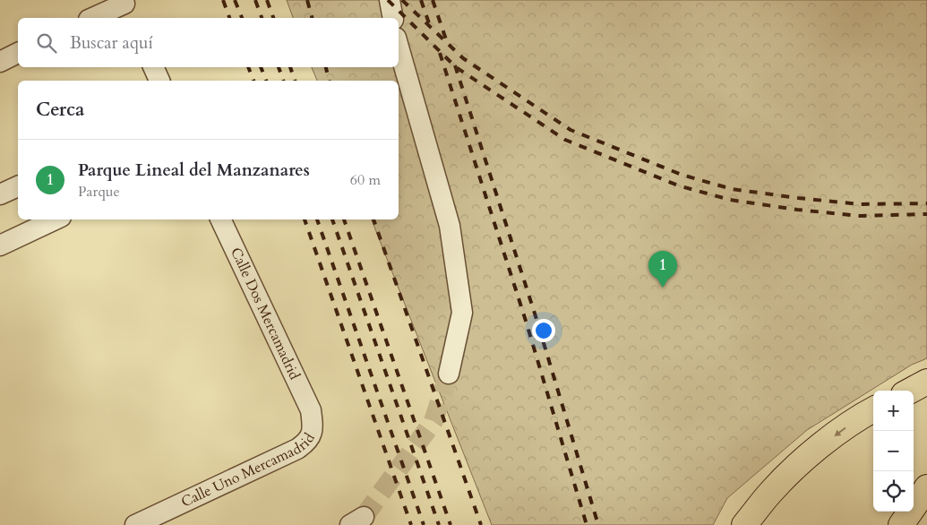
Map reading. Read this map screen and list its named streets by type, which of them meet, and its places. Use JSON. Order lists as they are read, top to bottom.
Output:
{
  "streets": {
    "lane": ["Calle Dos Mercamadrid", "Calle Uno Mercamadrid"]
  },
  "crossings": [
    ["Calle Dos Mercamadrid", "Calle Uno Mercamadrid"]
  ],
  "page": {
    "search": "Buscar aquí",
    "heading": "Cerca",
    "list": [
      {
        "mark": "1",
        "name": "Parque Lineal del Manzanares",
        "note": "Parque",
        "value": "60 m"
      }
    ],
    "pins": "1",
    "map_buttons": ["+", "−"]
  }
}
